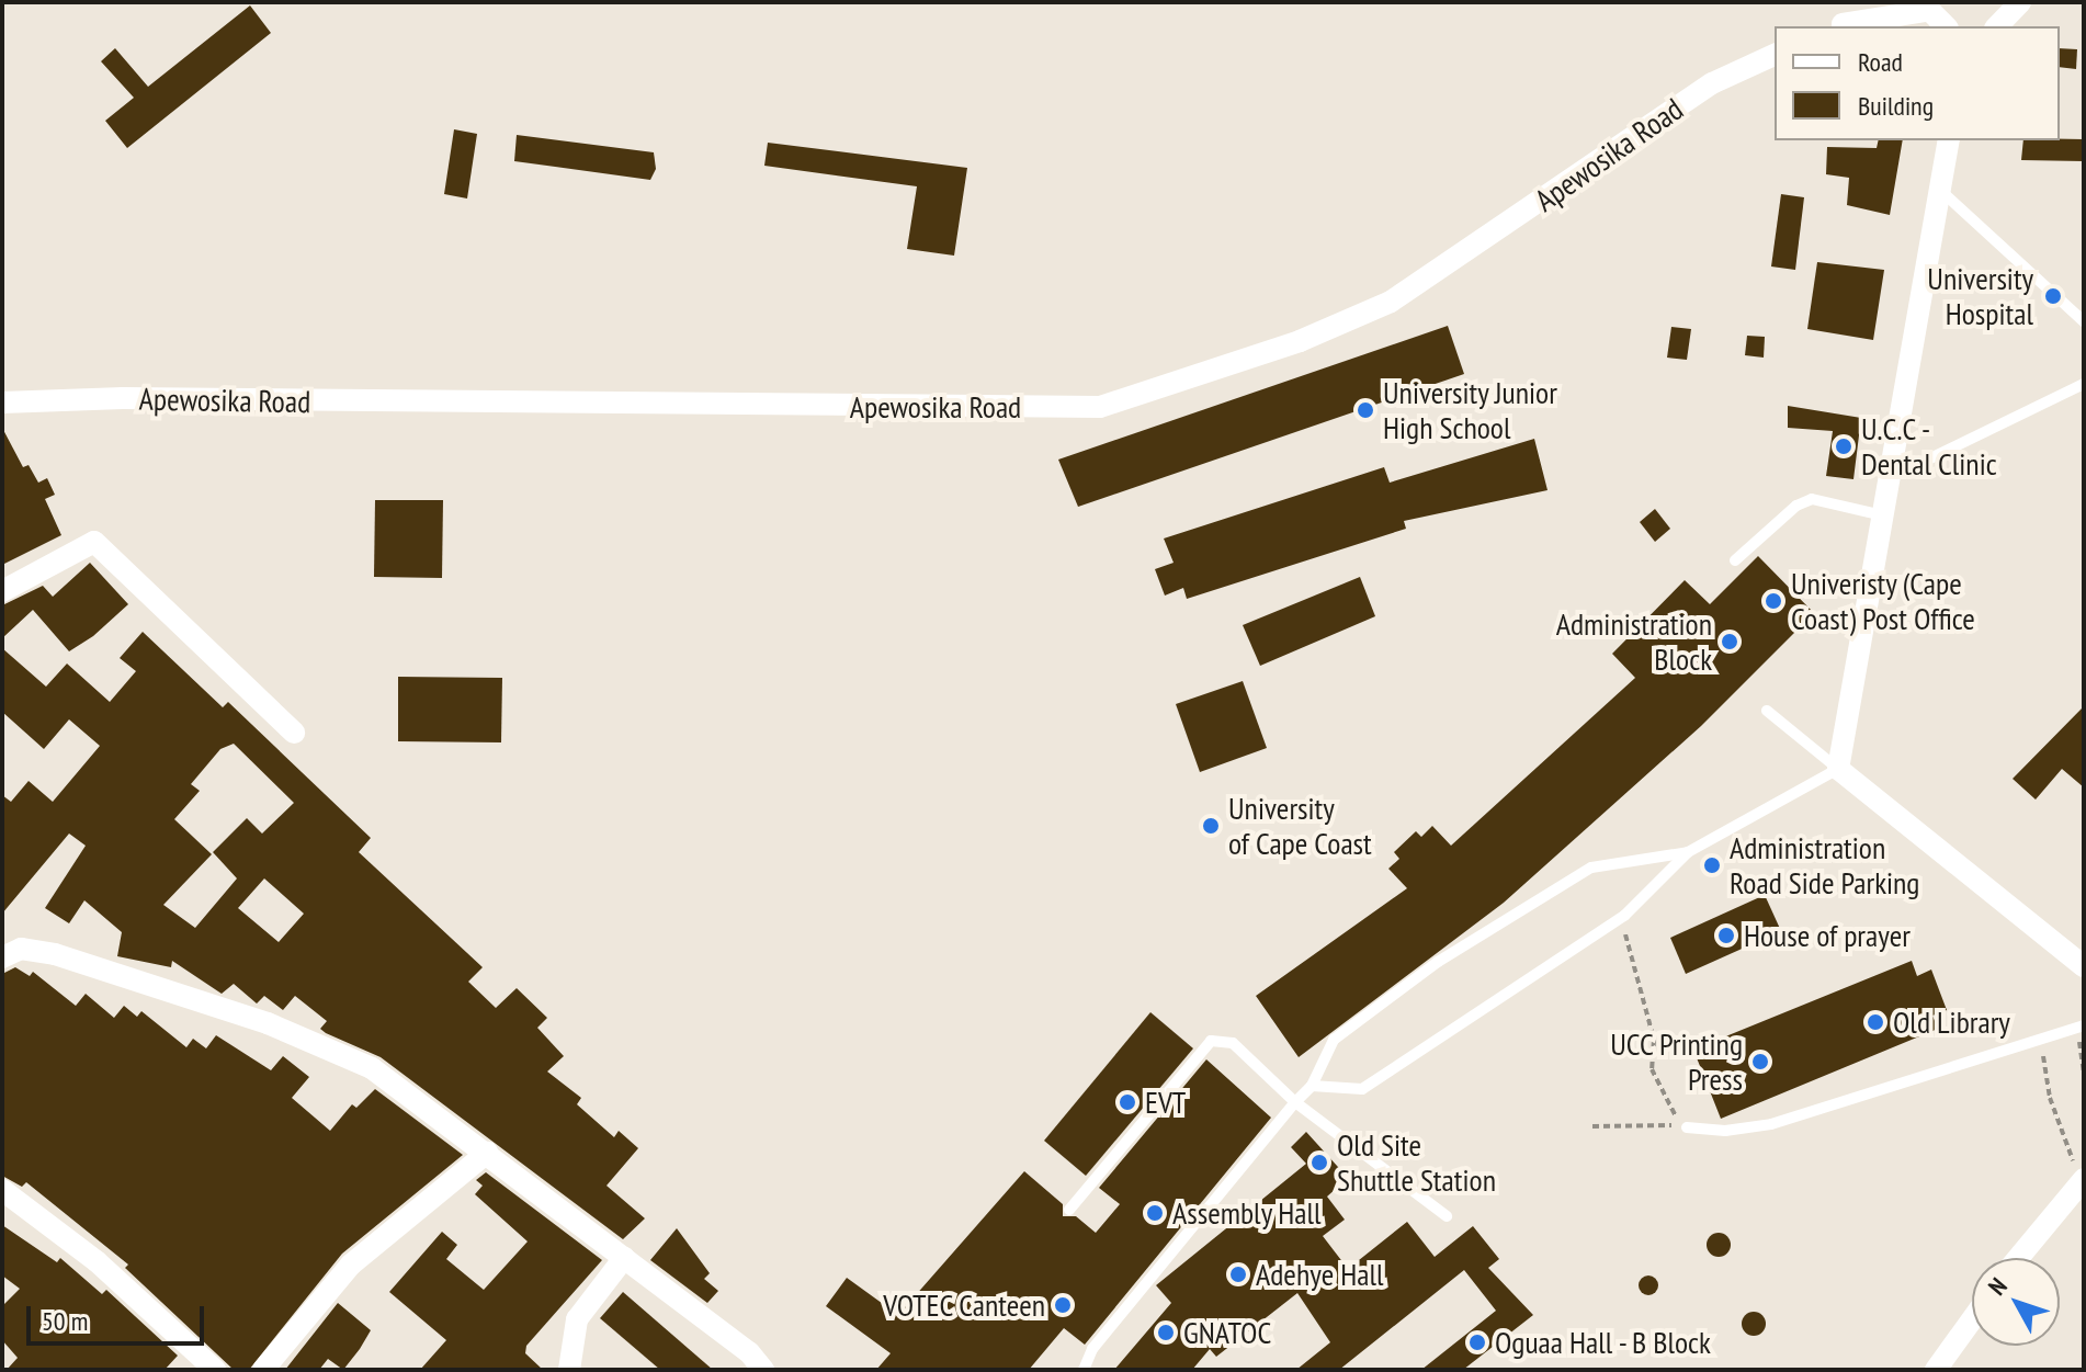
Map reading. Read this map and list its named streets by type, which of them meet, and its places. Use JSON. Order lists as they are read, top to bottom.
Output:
{
  "streets": {
    "street": ["Apewosika Road"]
  },
  "places": [
    "University Hospital",
    "University Junior High School",
    "U.C.C - Dental Clinic",
    "Univeristy (Cape Coast) Post Office",
    "Administration Block",
    "University of Cape Coast",
    "Administration Road Side Parking",
    "House of prayer",
    "Old Library",
    "UCC Printing Press",
    "EVT",
    "Old Site Shuttle Station",
    "Assembly Hall",
    "Adehye Hall",
    "VOTEC Canteen",
    "GNATOC",
    "Oguaa Hall - B Block"
  ],
  "legend": ["Road", "Building"],
  "scale_bar": "50 m",
  "north": "top left"
}
